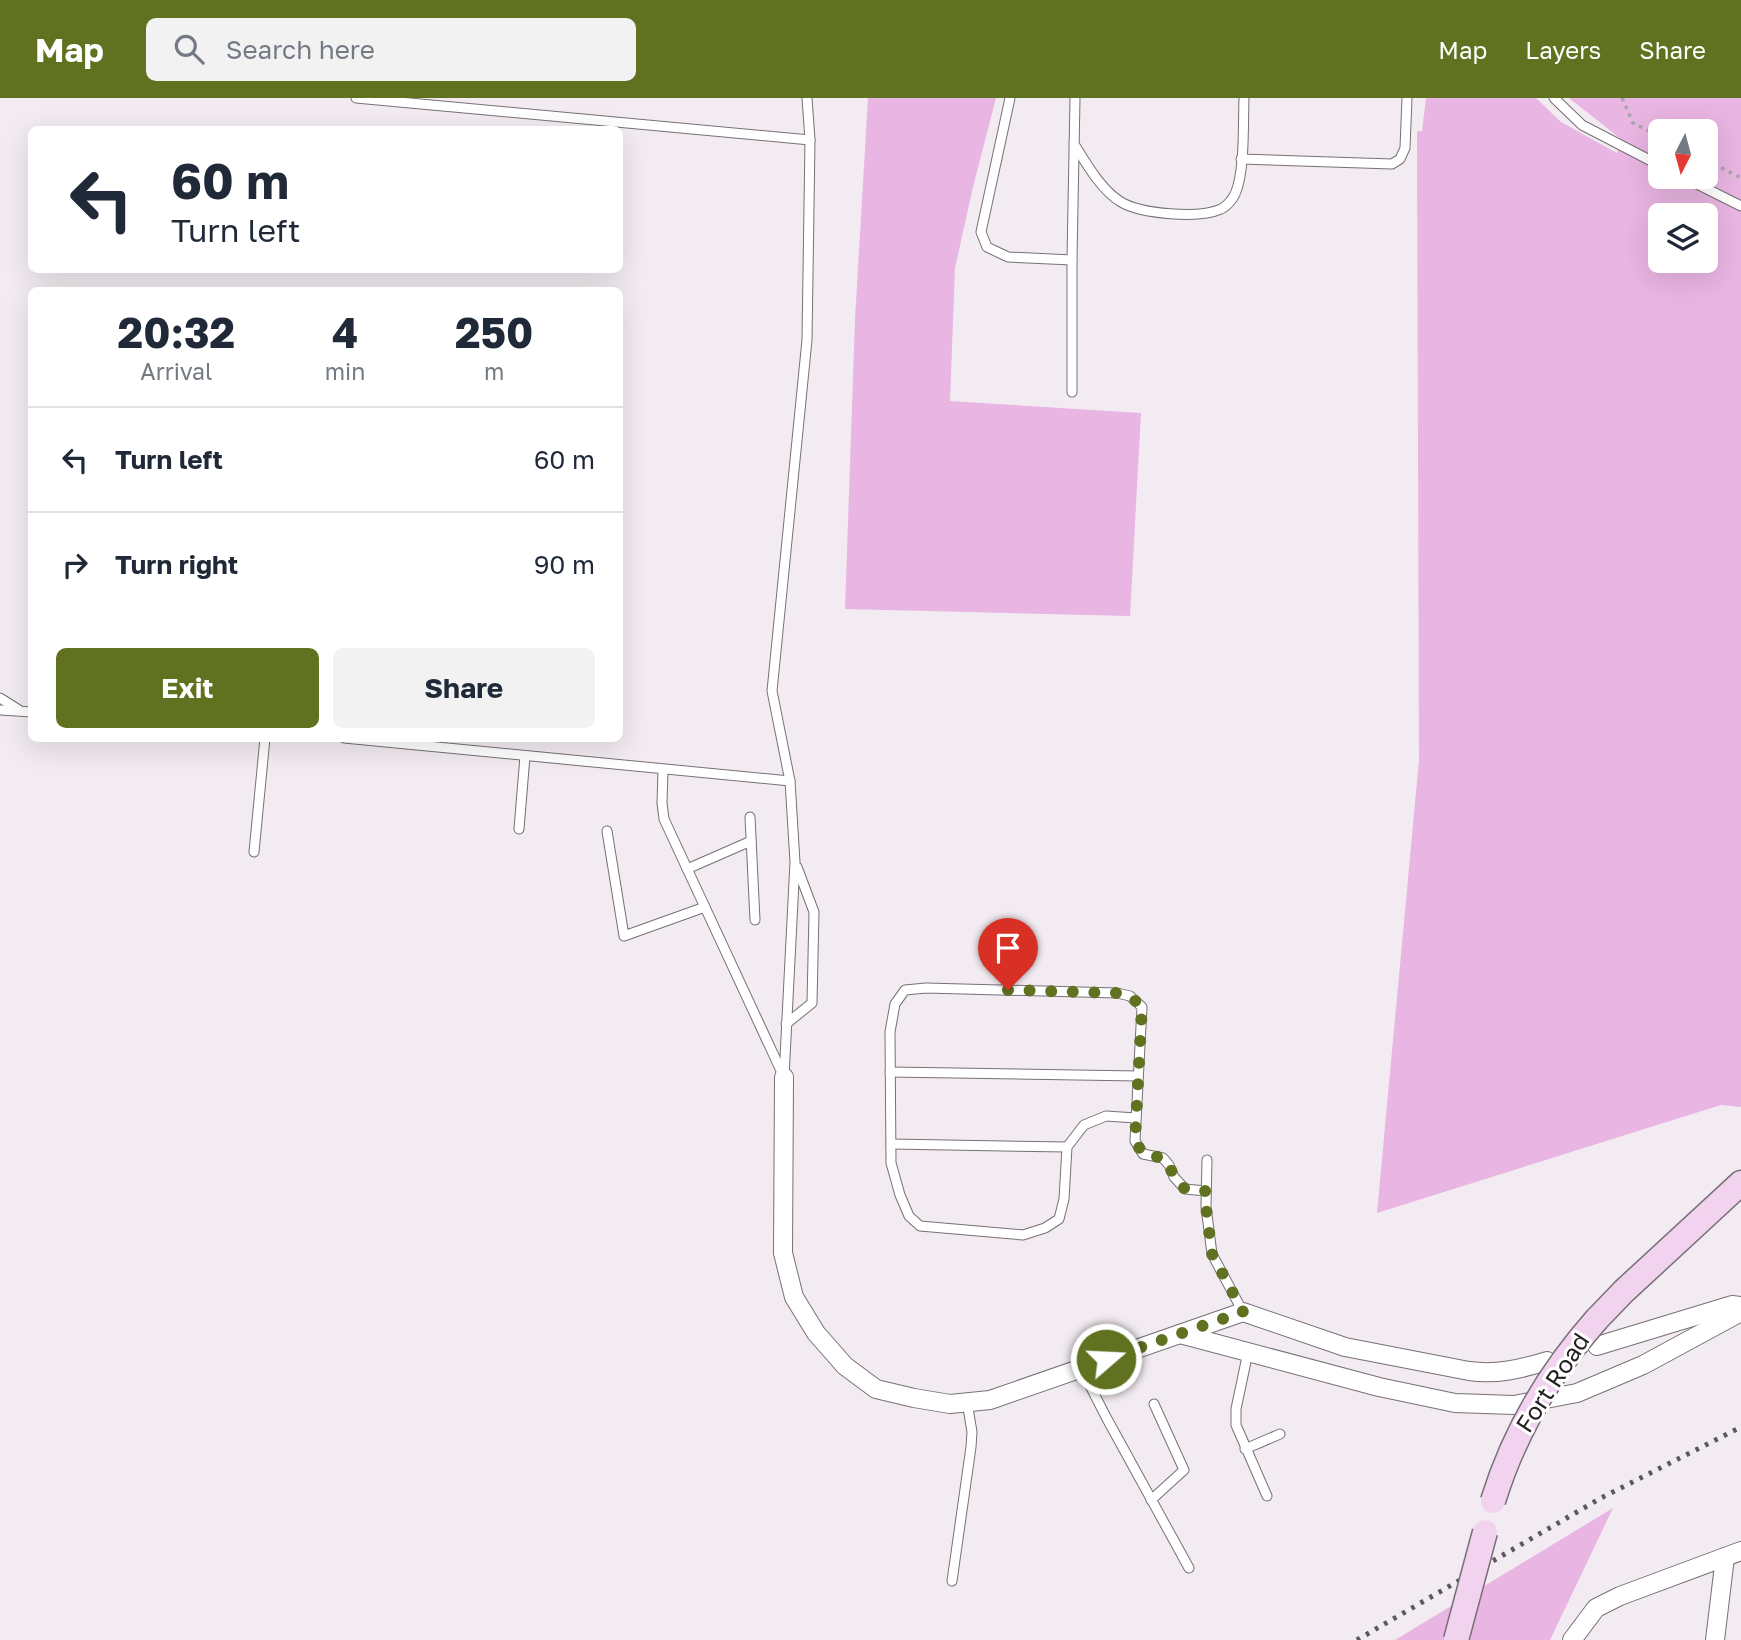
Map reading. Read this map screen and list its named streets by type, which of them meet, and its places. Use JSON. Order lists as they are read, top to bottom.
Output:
{
  "streets": {
    "street": ["Fort Road"]
  },
  "north": "bottom",
  "page": {
    "header": "Map",
    "search": "Search here",
    "nav": ["Map", "Layers", "Share"],
    "turn": ["60 m", "Turn left"],
    "eta": [
      "20:32",
      "Arrival",
      "4",
      "min",
      "250",
      "m"
    ],
    "list": [
      {
        "name": "Turn left",
        "value": "60 m"
      },
      {
        "name": "Turn right",
        "value": "90 m"
      }
    ],
    "buttons": ["Exit", "Share"]
  }
}
